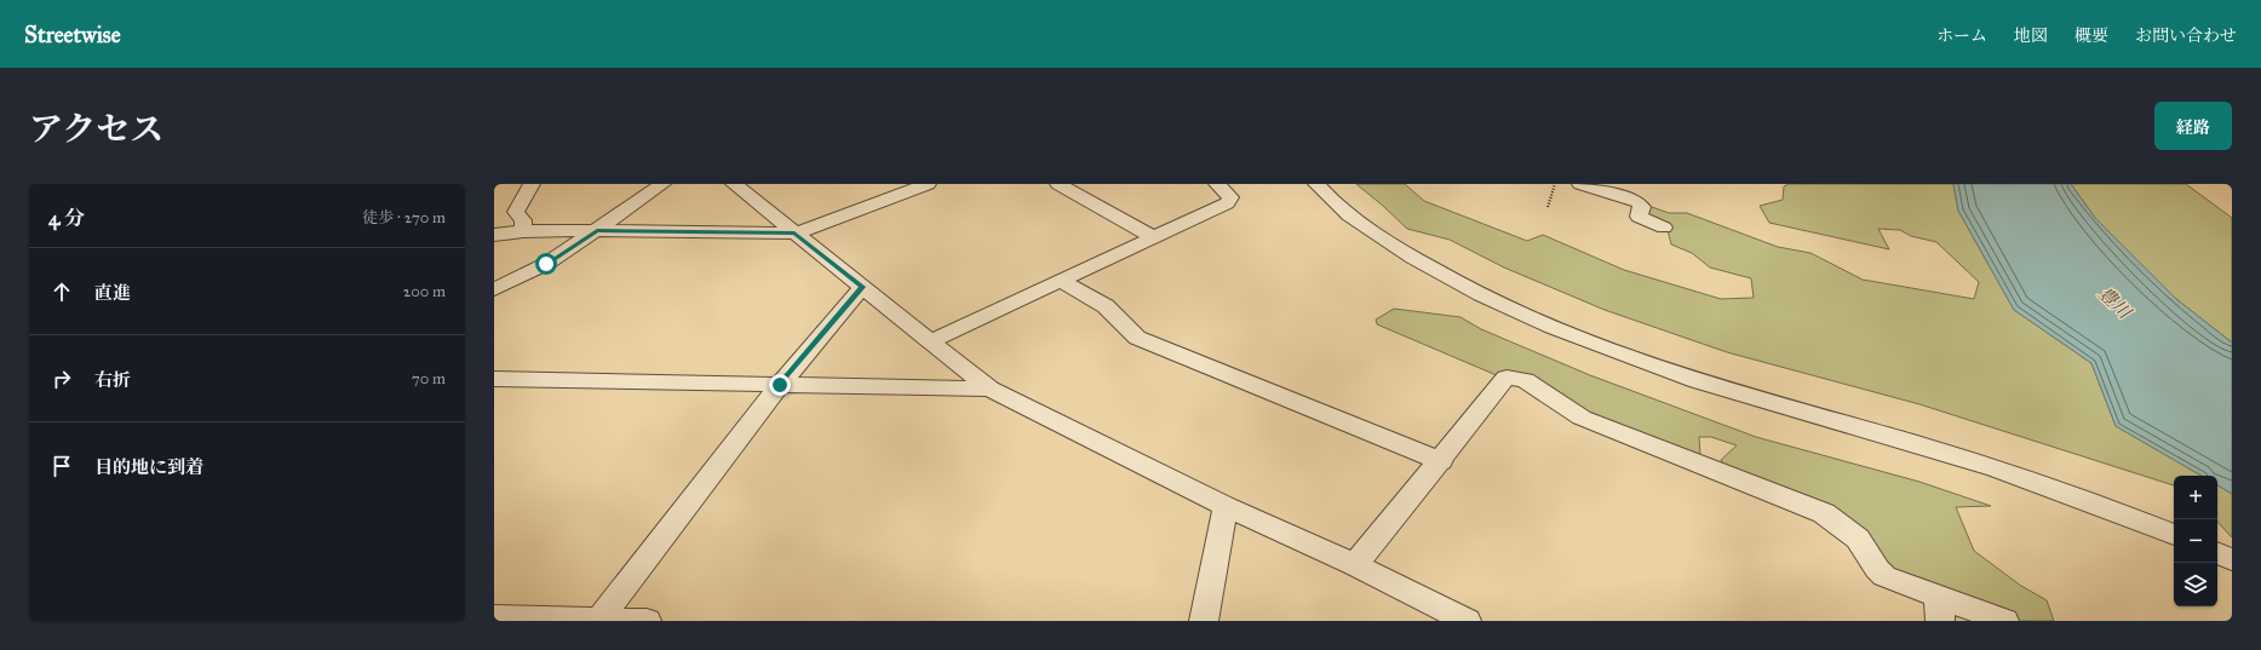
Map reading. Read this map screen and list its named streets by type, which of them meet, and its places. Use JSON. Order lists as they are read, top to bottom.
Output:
{
  "water": ["豊川"],
  "page": {
    "header": "Streetwise",
    "nav": [
      "ホーム",
      "地図",
      "概要",
      "お問い合わせ"
    ],
    "title": "アクセス",
    "buttons": "経路",
    "heading": ["4 分", "徒歩 · 270 m"],
    "list": [
      ["直進", "200 m"],
      ["右折", "70 m"],
      "目的地に到着"
    ],
    "map_buttons": ["+", "−"]
  }
}
